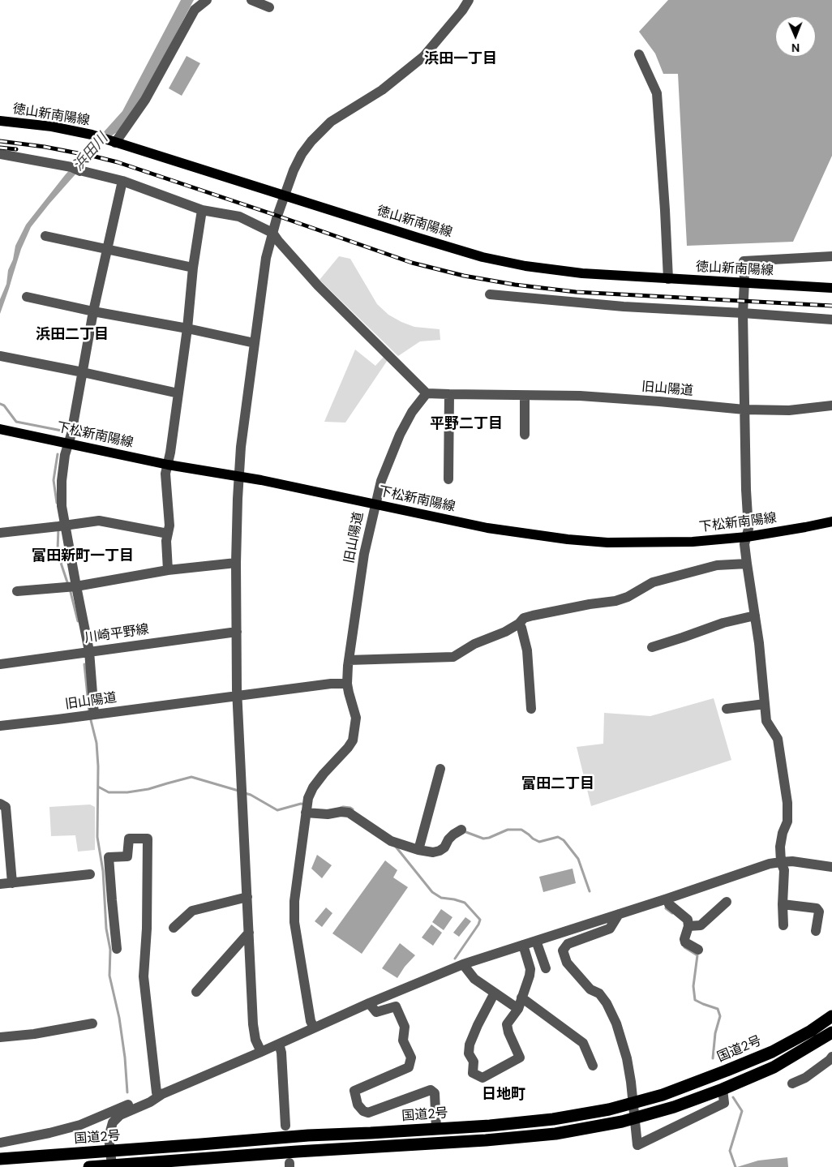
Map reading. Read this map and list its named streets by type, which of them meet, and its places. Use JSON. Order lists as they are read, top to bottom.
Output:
{
  "streets": {
    "highway": ["国道2号"],
    "main road": ["徳山新南陽線", "下松新南陽線"],
    "street": ["旧山陽道", "川崎平野線"]
  },
  "crossings": [
    ["旧山陽道", "下松新南陽線"]
  ],
  "districts": [
    "浜田一丁目",
    "浜田二丁目",
    "平野二丁目",
    "富田新町一丁目",
    "富田二丁目",
    "日地町"
  ],
  "water": ["浜田川"],
  "north": "bottom"
}
